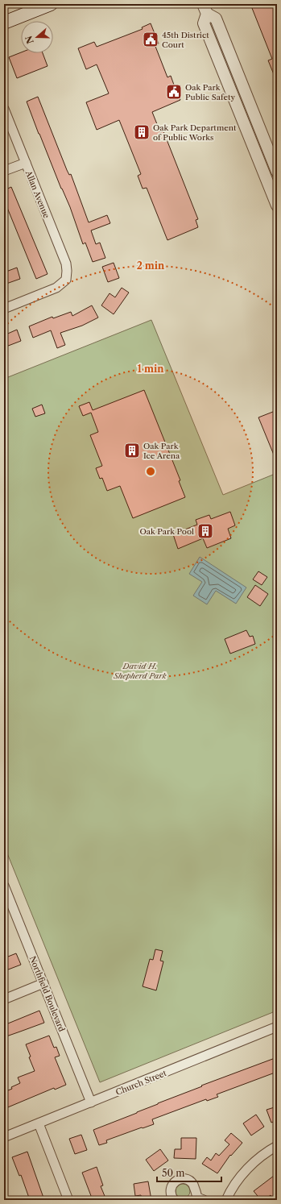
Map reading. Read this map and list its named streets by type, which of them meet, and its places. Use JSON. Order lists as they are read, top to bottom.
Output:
{
  "streets": {
    "street": ["Allan Avenue", "Northfield Boulevard", "Church Street"]
  },
  "crossings": [
    ["Northfield Boulevard", "Church Street"]
  ],
  "parks": ["David H. Shepherd Park"],
  "places": {
    "public building": ["45th District Court", "Oak Park Public Safety"],
    "building": ["Oak Park Department of Public Works", "Oak Park Ice Arena", "Oak Park Pool"]
  },
  "scale_bar": "50 m",
  "north": "left",
  "rings": ["2 min", "1 min"]
}
